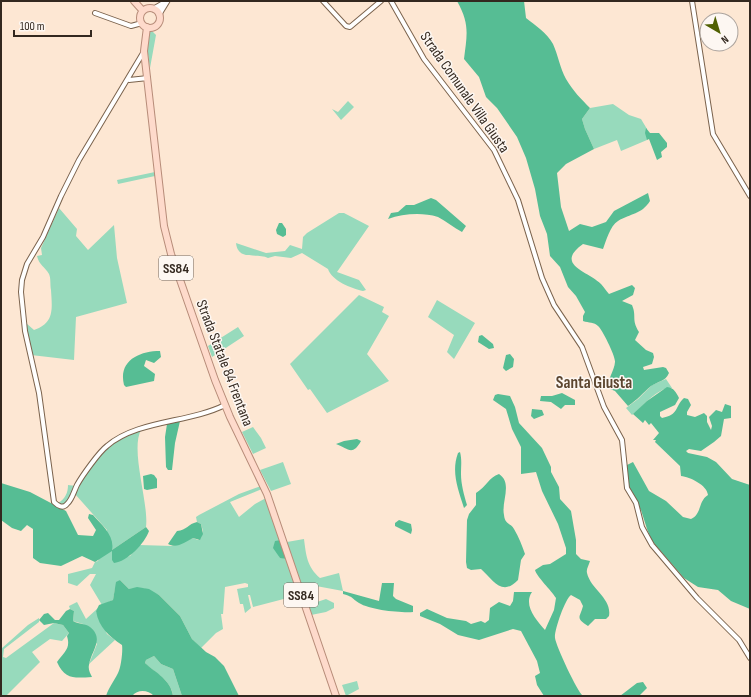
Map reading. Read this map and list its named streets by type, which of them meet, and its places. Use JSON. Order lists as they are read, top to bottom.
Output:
{
  "streets": {
    "main road": ["SS84", "Strada Statale 84 Frentana"],
    "street": ["Strada Comunale Villa Giusta"]
  },
  "districts": ["Santa Giusta"],
  "scale_bar": "100 m",
  "north": "bottom right"
}
